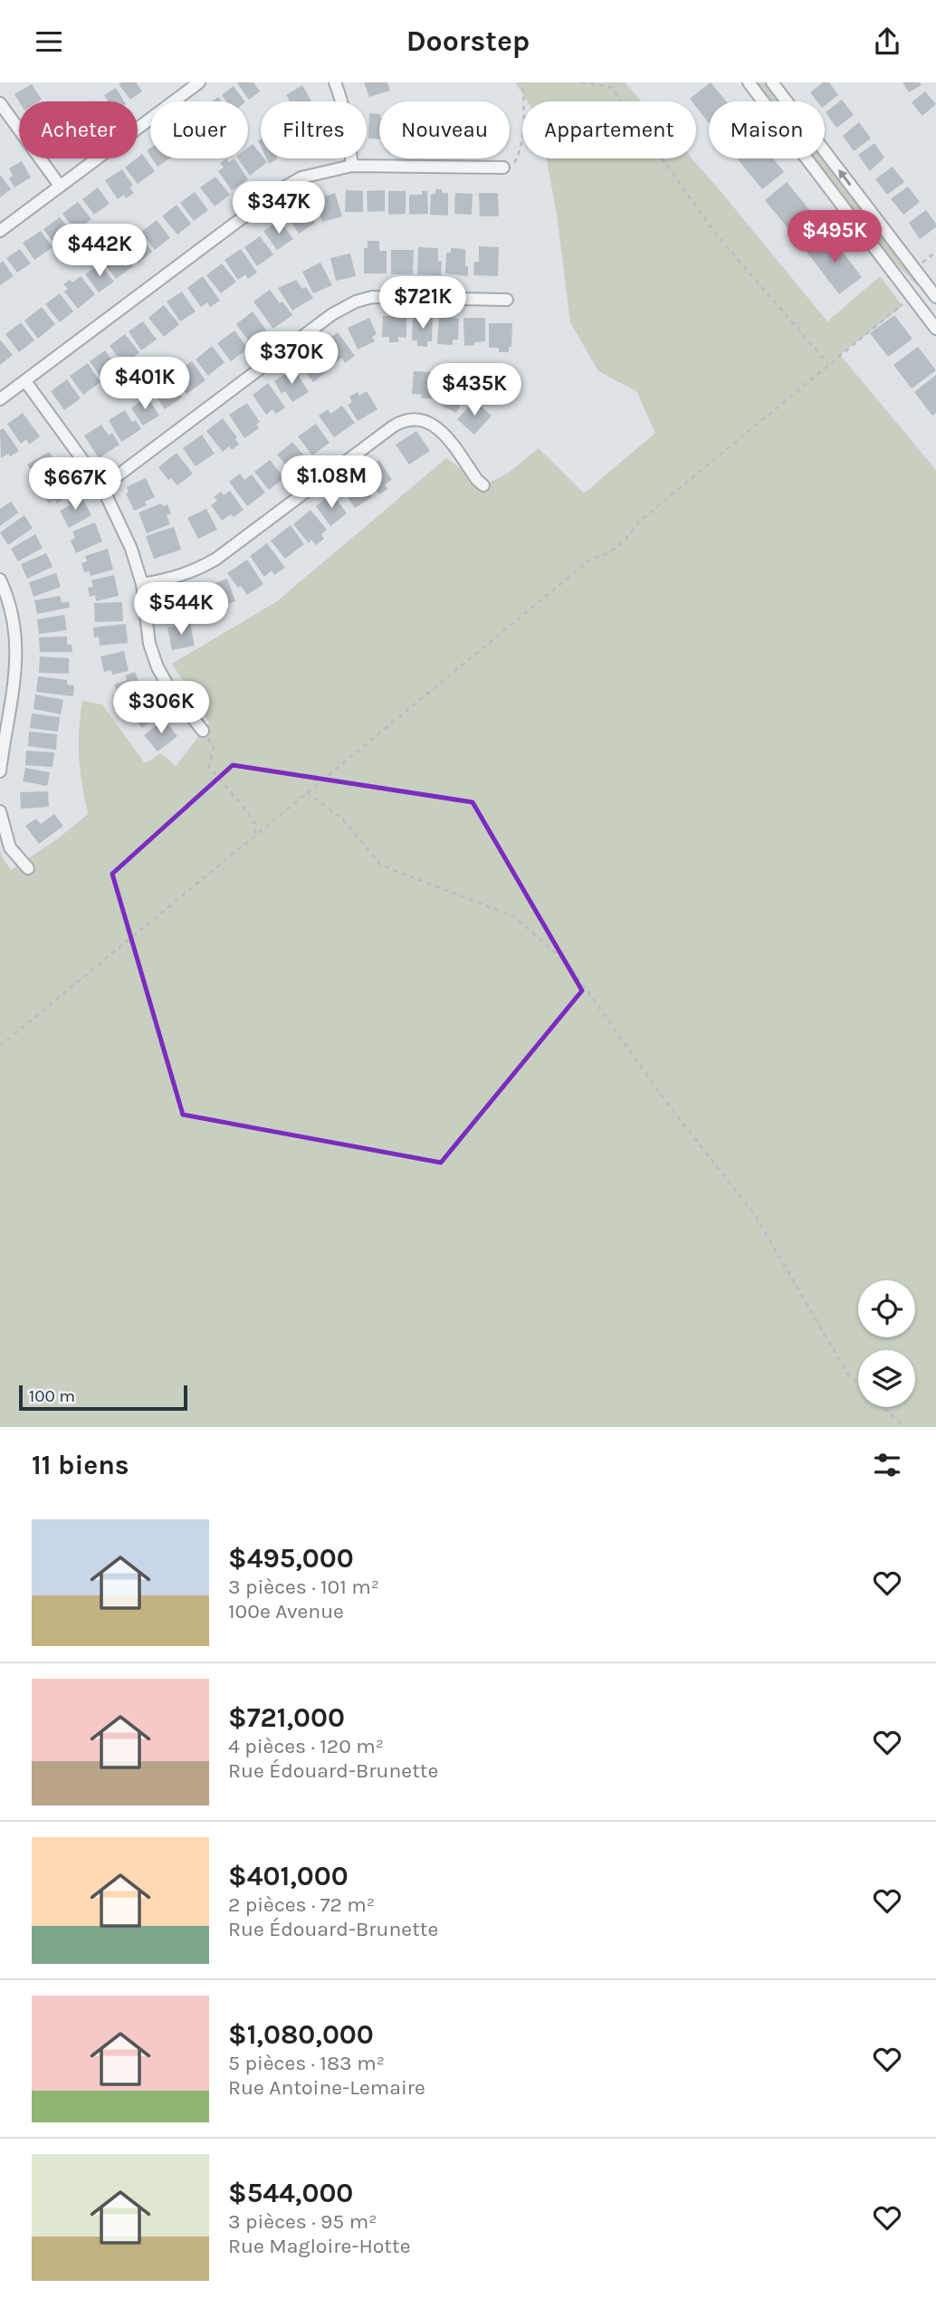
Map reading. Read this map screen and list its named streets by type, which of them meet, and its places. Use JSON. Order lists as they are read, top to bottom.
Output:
{
  "scale_bar": "100 m",
  "page": {
    "header": "Doorstep",
    "chip": [
      "Acheter",
      "Louer",
      "Filtres",
      "Nouveau",
      "Appartement",
      "Maison"
    ],
    "price": [
      "$347K",
      "$495K",
      "$442K",
      "$721K",
      "$370K",
      "$401K",
      "$435K",
      "$1.08M",
      "$667K",
      "$544K",
      "$306K"
    ],
    "scale": "100 m",
    "heading": "11 biens",
    "list": [
      {
        "name": "$495,000",
        "note": "3 pièces · 101 m² · 100e Avenue"
      },
      {
        "name": "$721,000",
        "note": "4 pièces · 120 m² · Rue Édouard-Brunette"
      },
      {
        "name": "$401,000",
        "note": "2 pièces · 72 m² · Rue Édouard-Brunette"
      },
      {
        "name": "$1,080,000",
        "note": "5 pièces · 183 m² · Rue Antoine-Lemaire"
      },
      {
        "name": "$544,000",
        "note": "3 pièces · 95 m² · Rue Magloire-Hotte"
      }
    ]
  }
}
